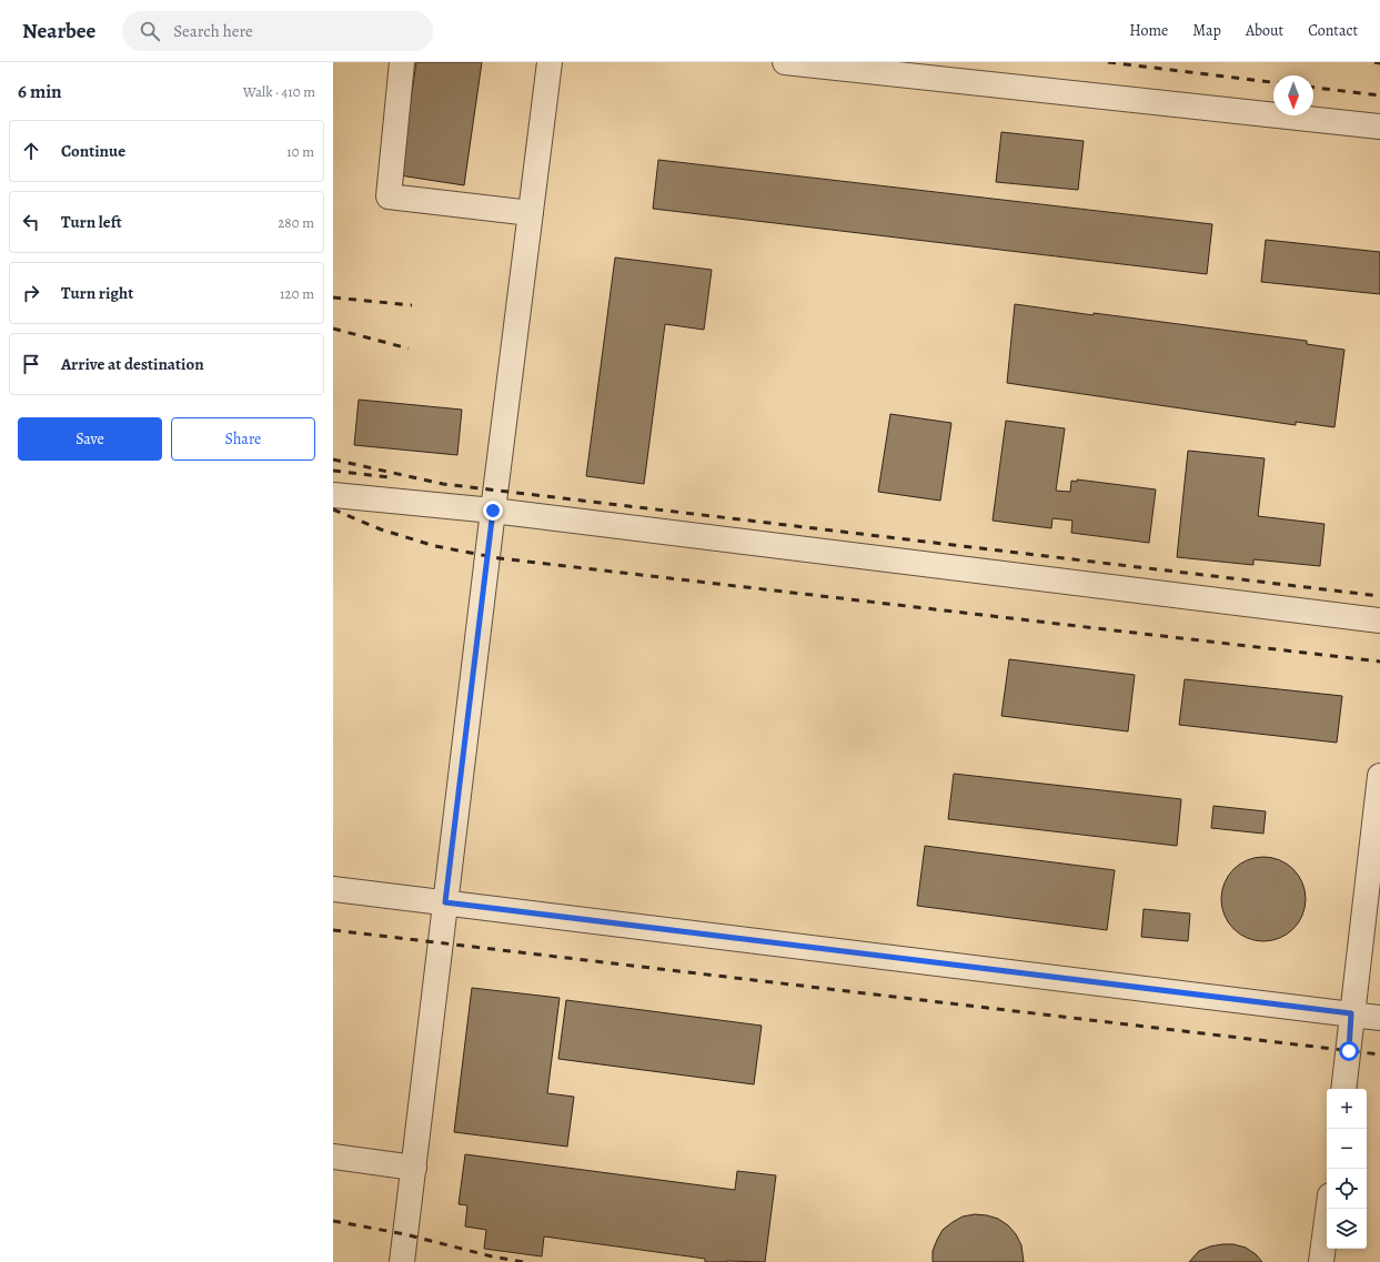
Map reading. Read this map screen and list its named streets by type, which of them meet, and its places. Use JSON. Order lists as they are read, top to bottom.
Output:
{
  "north": "bottom",
  "page": {
    "header": "Nearbee",
    "search": "Search here",
    "nav": [
      "Home",
      "Map",
      "About",
      "Contact"
    ],
    "heading": ["6 min", "Walk · 410 m"],
    "list": [
      ["Continue", "10 m"],
      ["Turn left", "280 m"],
      ["Turn right", "120 m"],
      "Arrive at destination"
    ],
    "buttons": ["Save", "Share"],
    "map_buttons": ["+", "−"]
  }
}
